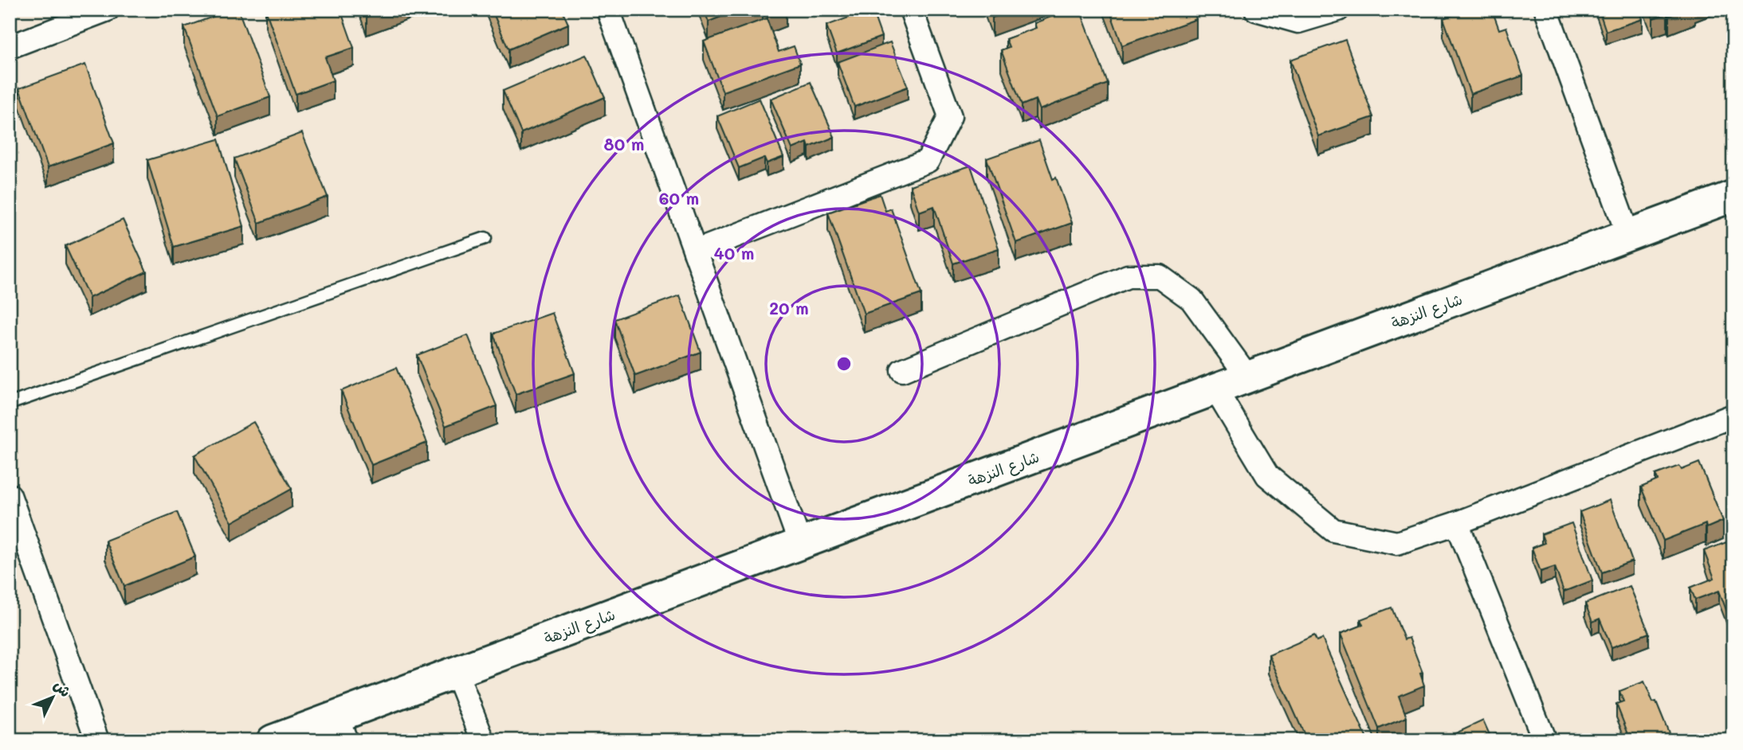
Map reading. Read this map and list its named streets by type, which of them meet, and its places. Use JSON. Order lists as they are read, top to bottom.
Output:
{
  "streets": {
    "main road": ["شارع النزهة"]
  },
  "north": "top right",
  "rings": [
    "80 m",
    "60 m",
    "40 m",
    "20 m"
  ]
}
